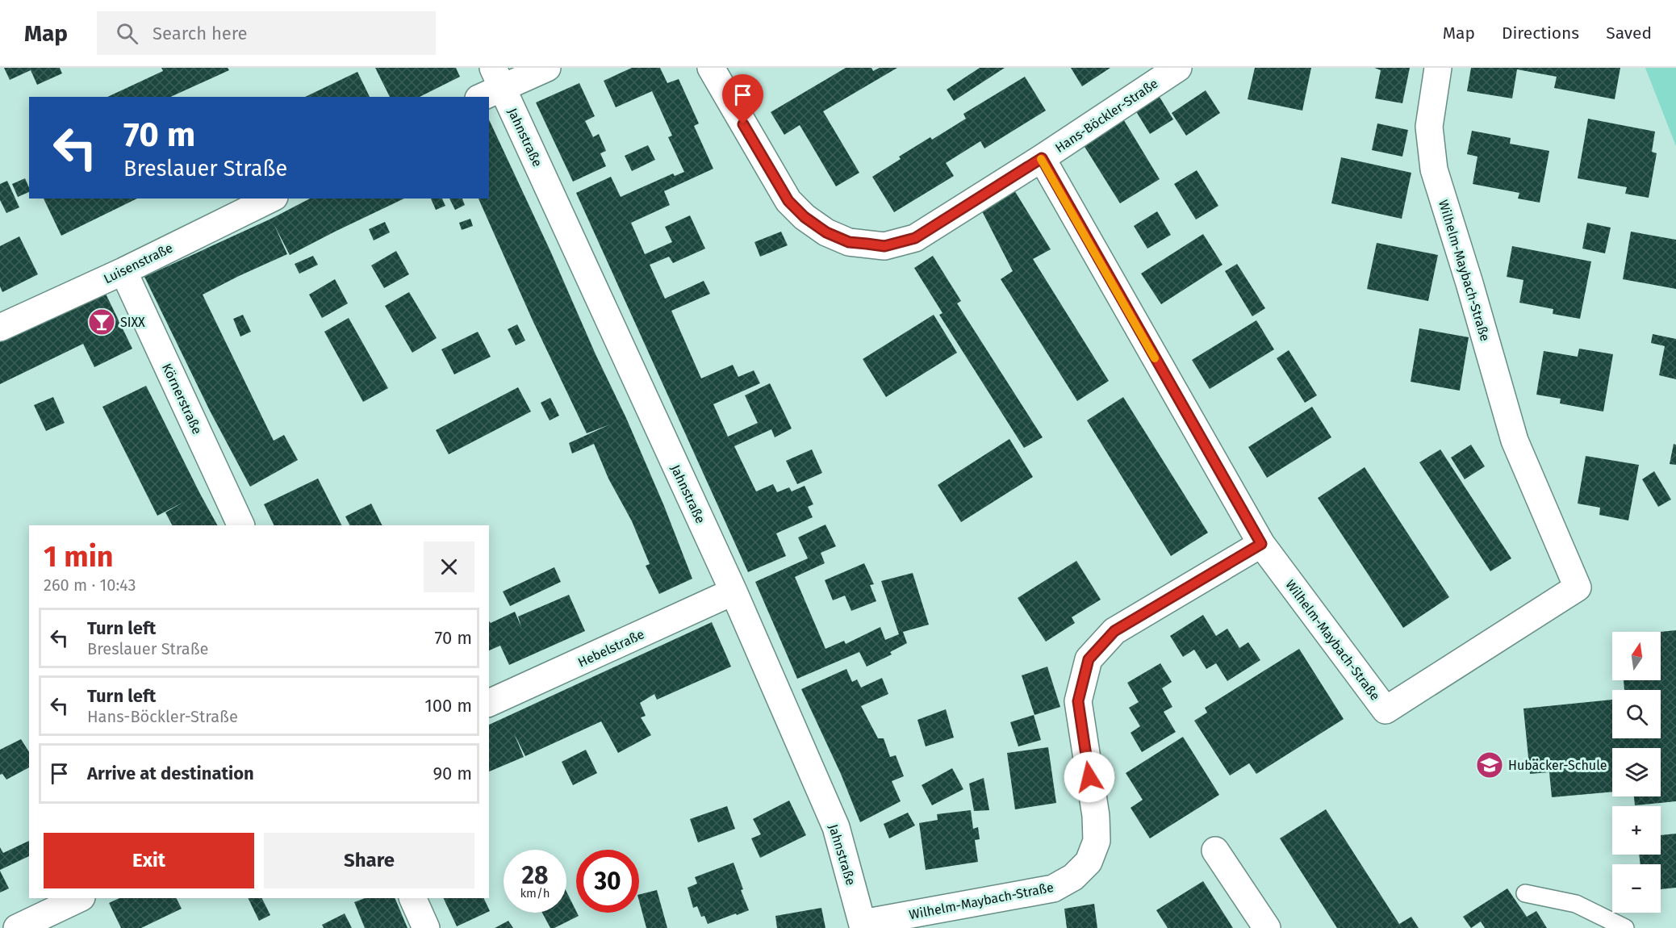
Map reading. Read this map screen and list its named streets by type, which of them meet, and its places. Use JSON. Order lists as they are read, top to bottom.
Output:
{
  "streets": {
    "street": [
      "Hans-Böckler-Straße",
      "Jahnstraße",
      "Luisenstraße",
      "Wilhelm-Maybach-Straße",
      "Körnerstraße",
      "Hebelstraße"
    ]
  },
  "crossings": [
    ["Jahnstraße", "Wilhelm-Maybach-Straße"],
    ["Jahnstraße", "Hebelstraße"],
    ["Luisenstraße", "Körnerstraße"]
  ],
  "places": {
    "bar": ["SIXX"],
    "school or university": ["Hubäcker-Schule"]
  },
  "north": "top",
  "page": {
    "header": "Map",
    "search": "Search here",
    "nav": ["Map", "Directions", "Saved"],
    "turn": ["70 m", "Breslauer Straße"],
    "heading": ["1 min", "260 m · 10:43"],
    "list": [
      {
        "name": "Turn left",
        "note": "Breslauer Straße",
        "value": "70 m"
      },
      {
        "name": "Turn left",
        "note": "Hans-Böckler-Straße",
        "value": "100 m"
      },
      {
        "name": "Arrive at destination",
        "value": "90 m"
      }
    ],
    "map_buttons": ["+", "−"],
    "buttons": ["Exit", "Share"],
    "speed": "28 km/h",
    "limit": "30"
  }
}
